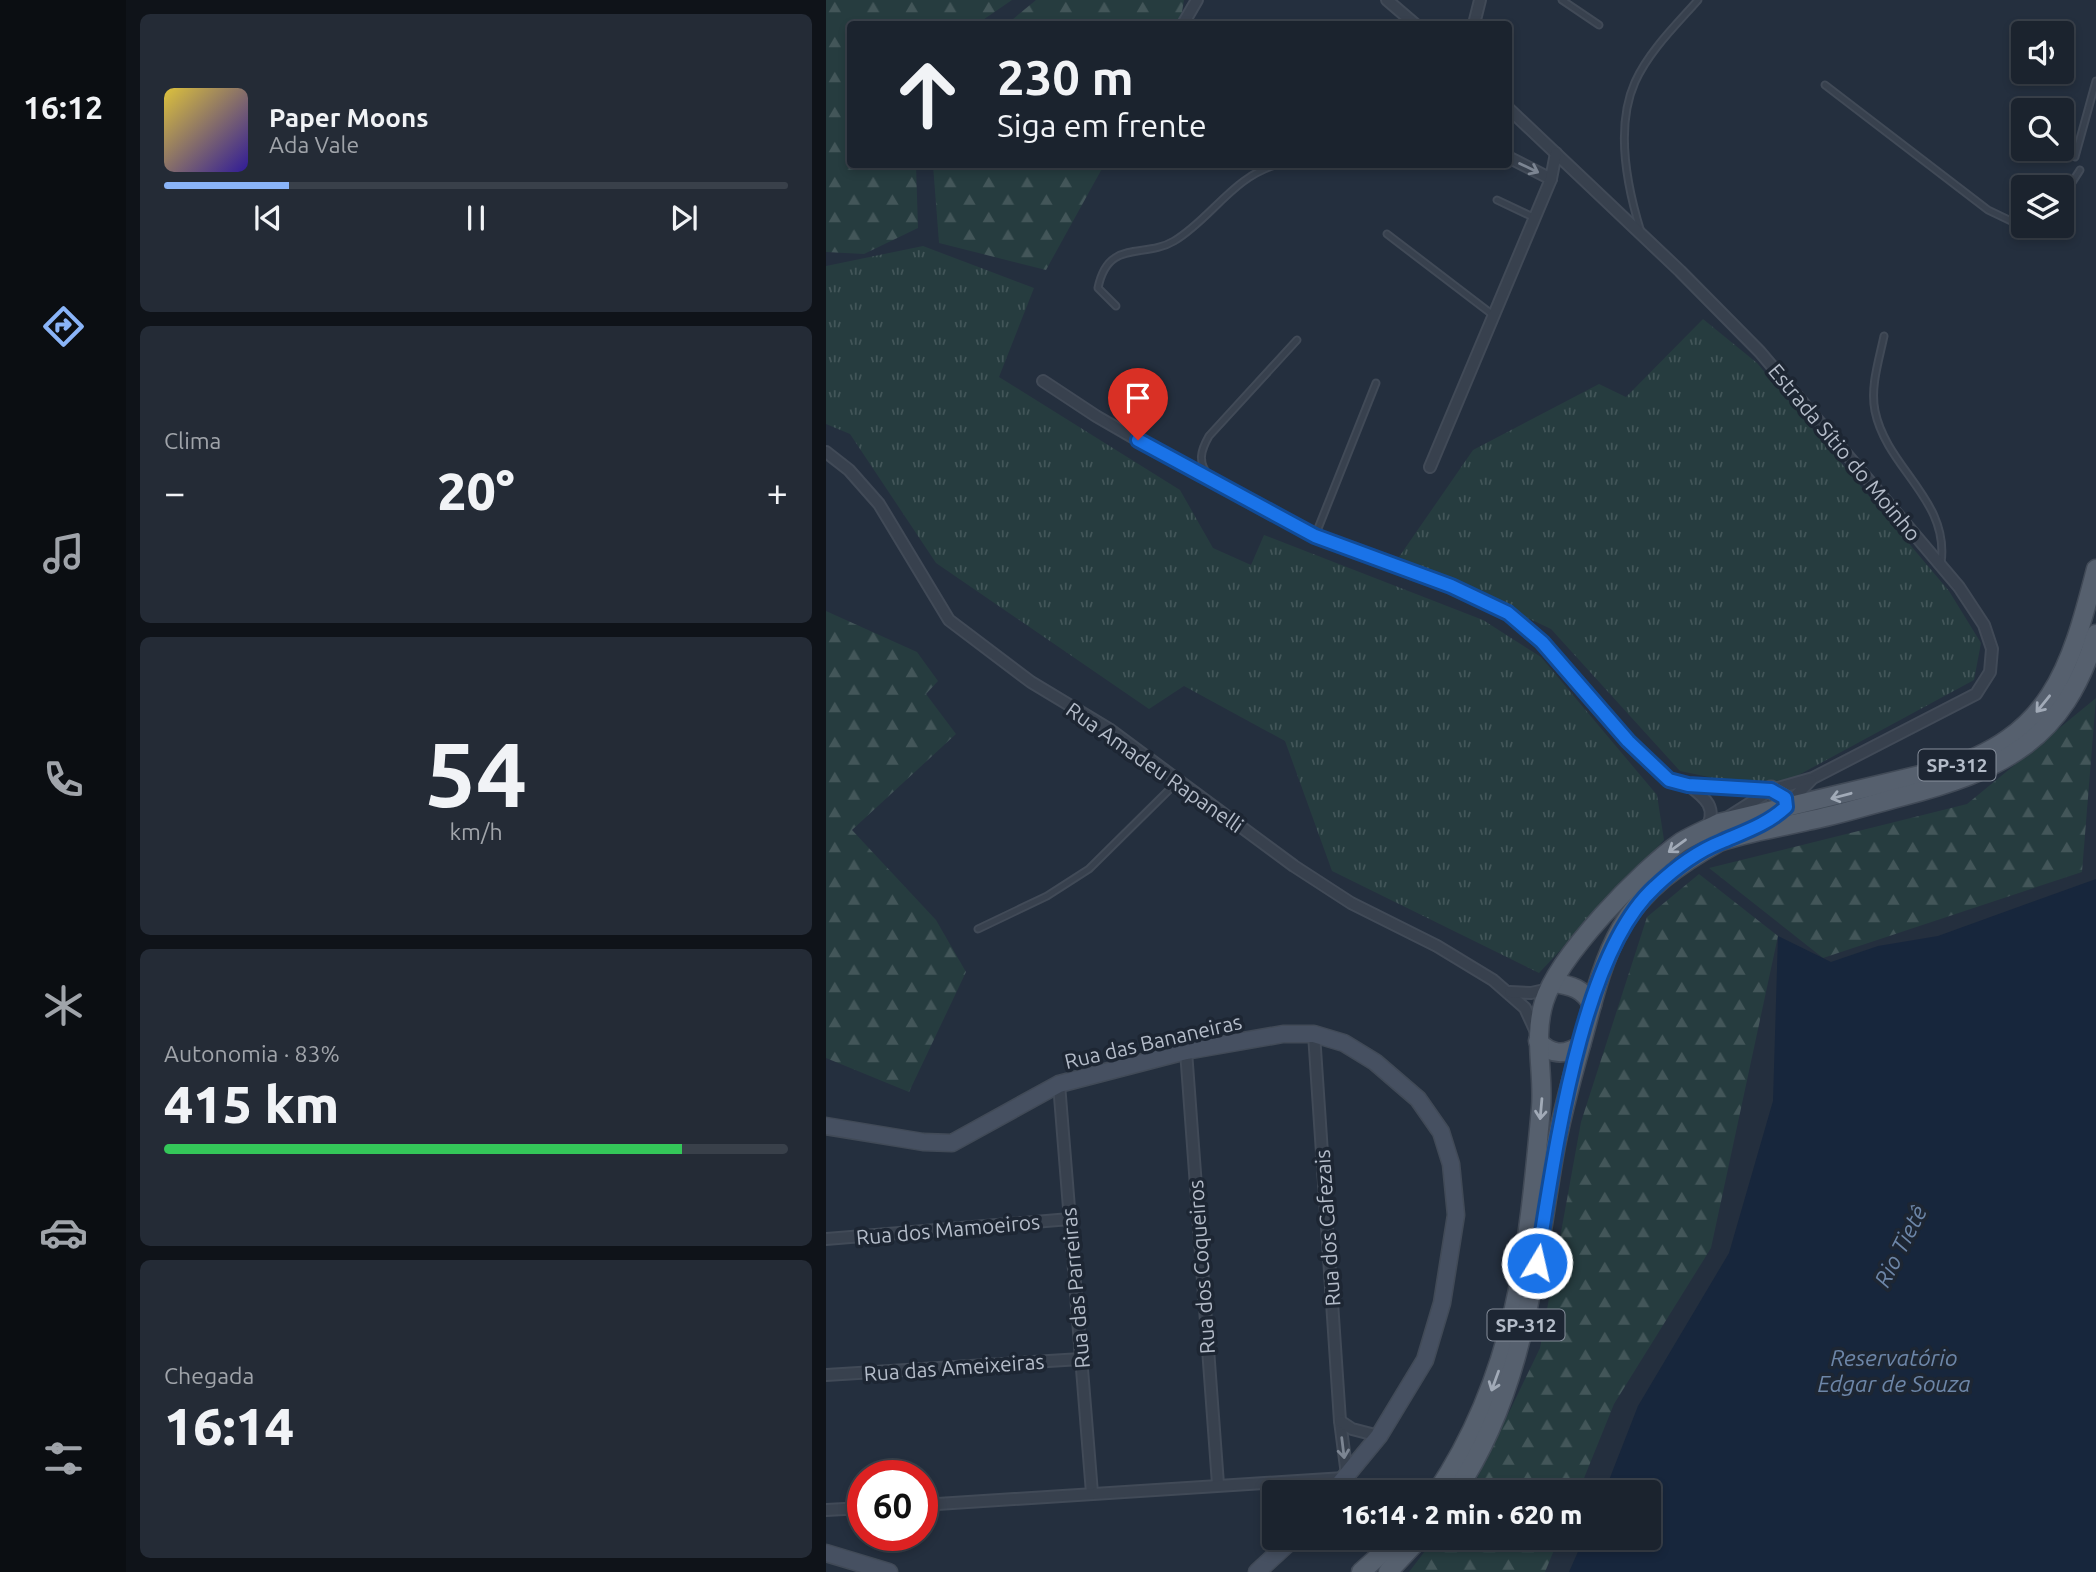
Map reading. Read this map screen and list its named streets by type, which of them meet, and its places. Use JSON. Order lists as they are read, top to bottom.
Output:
{
  "streets": {
    "main road": ["SP-312"],
    "street": [
      "Estrada Sítio do Moinho",
      "Rua Amadeu Rapanelli",
      "Rua das Bananeiras",
      "Rua dos Cafezais",
      "Rua dos Mamoeiros",
      "Rua dos Coqueiros",
      "Rua das Parreiras",
      "Rua das Ameixeiras"
    ]
  },
  "crossings": [
    ["Rua das Bananeiras", "Rua dos Cafezais"],
    ["Rua das Bananeiras", "Rua dos Coqueiros"],
    ["Rua das Bananeiras", "Rua das Parreiras"],
    ["Rua dos Mamoeiros", "Rua das Parreiras"],
    ["Rua das Parreiras", "Rua das Ameixeiras"]
  ],
  "water": ["Rio Tietê", "Reservatório Edgar de Souza"],
  "page": {
    "tabs": "16:12",
    "turn": ["230 m", "Siga em frente"],
    "song": ["Paper Moons", "Ada Vale"],
    "tile": [
      "Clima",
      ["54", "km/h"],
      ["Autonomia · 83%", "415 km"],
      ["Chegada", "16:14"]
    ],
    "heat": ["−", "20°", "+"],
    "limit": "60",
    "trip": "16:14 · 2 min · 620 m"
  }
}
